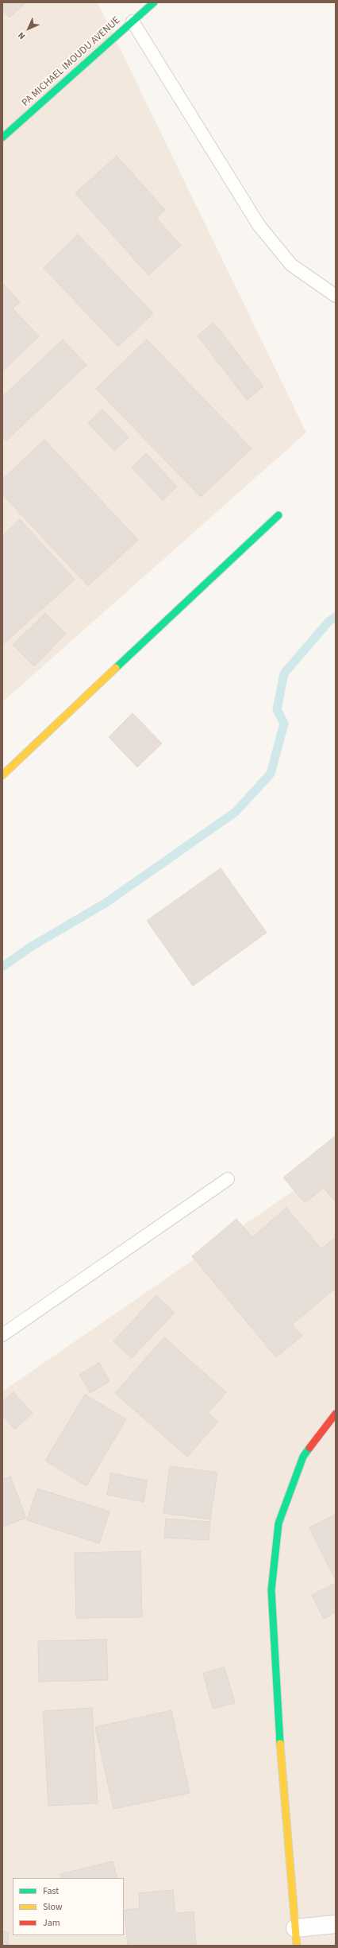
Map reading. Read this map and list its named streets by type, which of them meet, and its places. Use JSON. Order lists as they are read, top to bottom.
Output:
{
  "streets": {
    "street": ["PA MICHAEL IMOUDU AVENUE"]
  },
  "legend": ["Fast", "Slow", "Jam"],
  "north": "bottom left"
}
